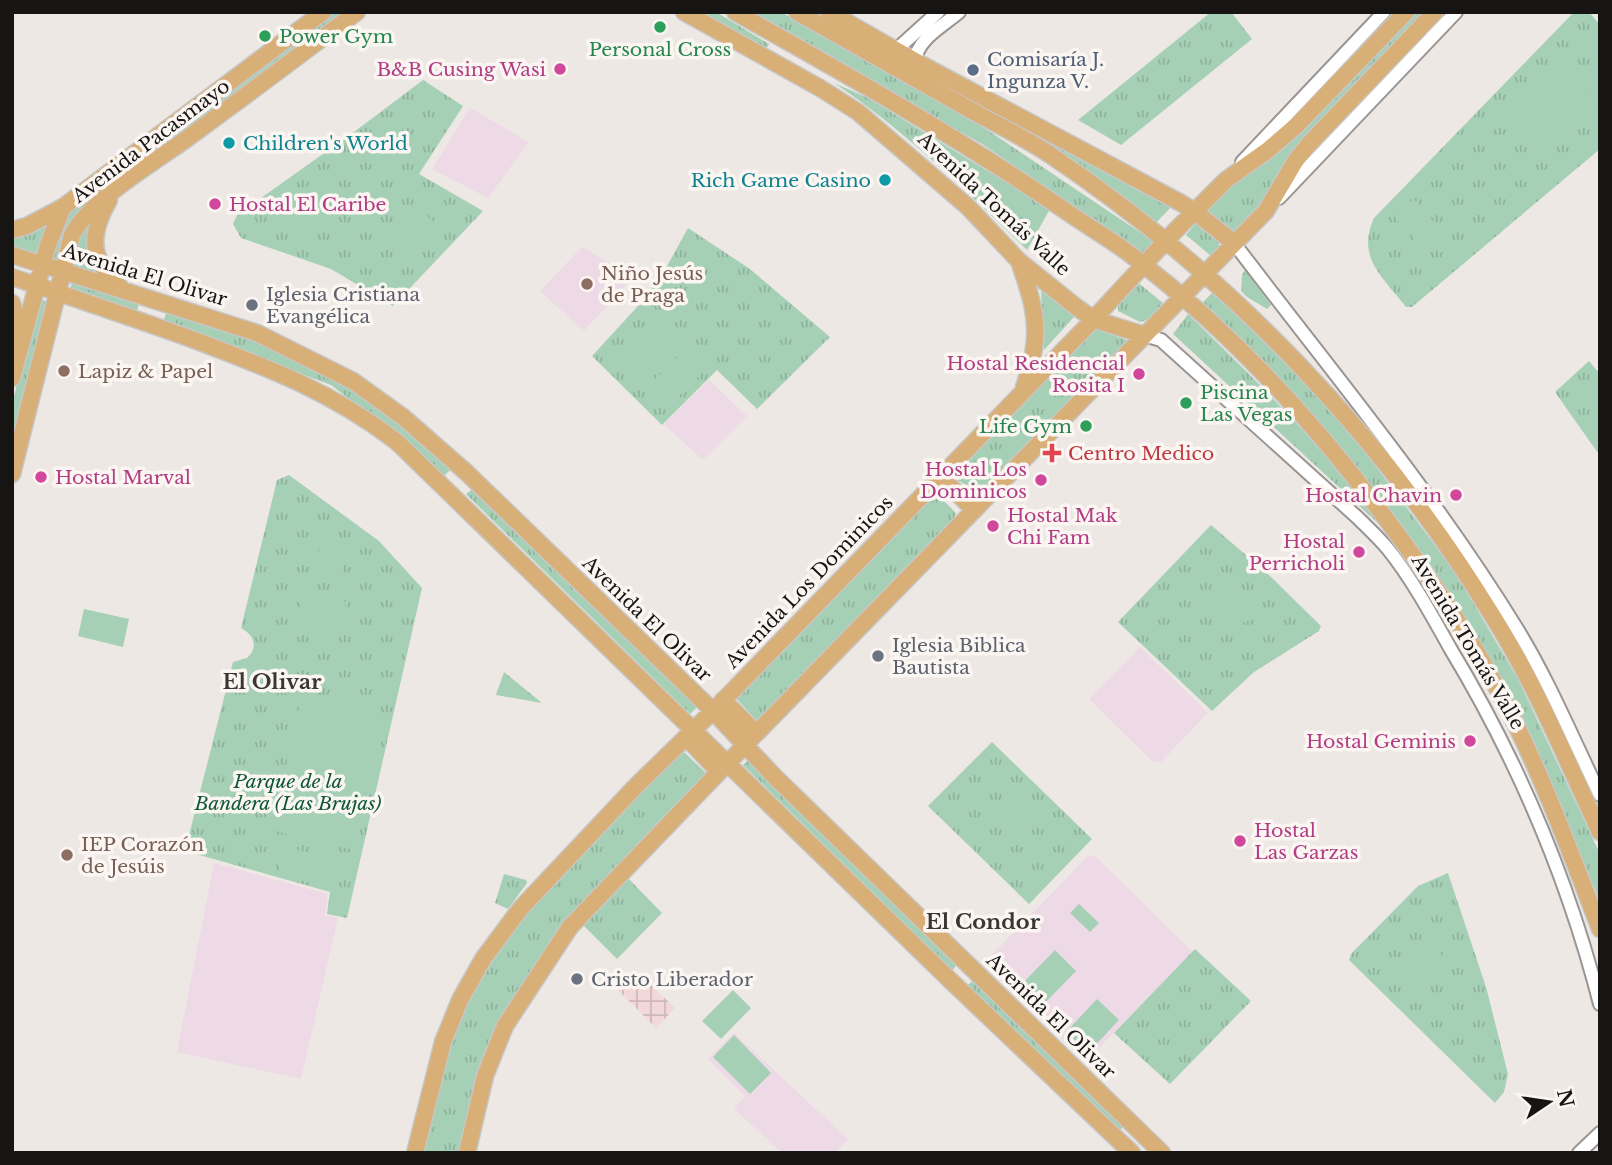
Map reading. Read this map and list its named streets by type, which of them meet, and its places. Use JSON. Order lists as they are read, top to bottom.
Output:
{
  "streets": {
    "main road": [
      "Avenida Pacasmayo",
      "Avenida Tomás Valle",
      "Avenida El Olivar",
      "Avenida Los Dominicos"
    ]
  },
  "crossings": [
    ["Avenida Pacasmayo", "Avenida El Olivar"],
    ["Avenida Tomás Valle", "Avenida Los Dominicos"],
    ["Avenida El Olivar", "Avenida Los Dominicos"]
  ],
  "districts": ["El Olivar", "El Condor"],
  "parks": ["Parque de la Bandera (Las Brujas)"],
  "places": {
    "other": [
      "Personal Cross",
      "Power Gym",
      "B&B Cusing Wasi",
      "Comisaría J. Ingunza V.",
      "Children's World",
      "Rich Game Casino",
      "Hostal El Caribe",
      "Niño Jesús de Praga",
      "Iglesia Cristiana Evangélica",
      "Lapiz & Papel",
      "Hostal Residencial Rosita I",
      "Piscina Las Vegas",
      "Life Gym",
      "Hostal Marval",
      "Hostal Los Dominicos",
      "Hostal Chavin",
      "Hostal Mak Chi Fam",
      "Hostal Perricholi",
      "Iglesia Biblica Bautista",
      "Hostal Geminis",
      "Hostal Las Garzas",
      "IEP Corazón de Jesúis",
      "Cristo Liberador"
    ],
    "health": ["Centro Medico"]
  },
  "north": "right"
}
